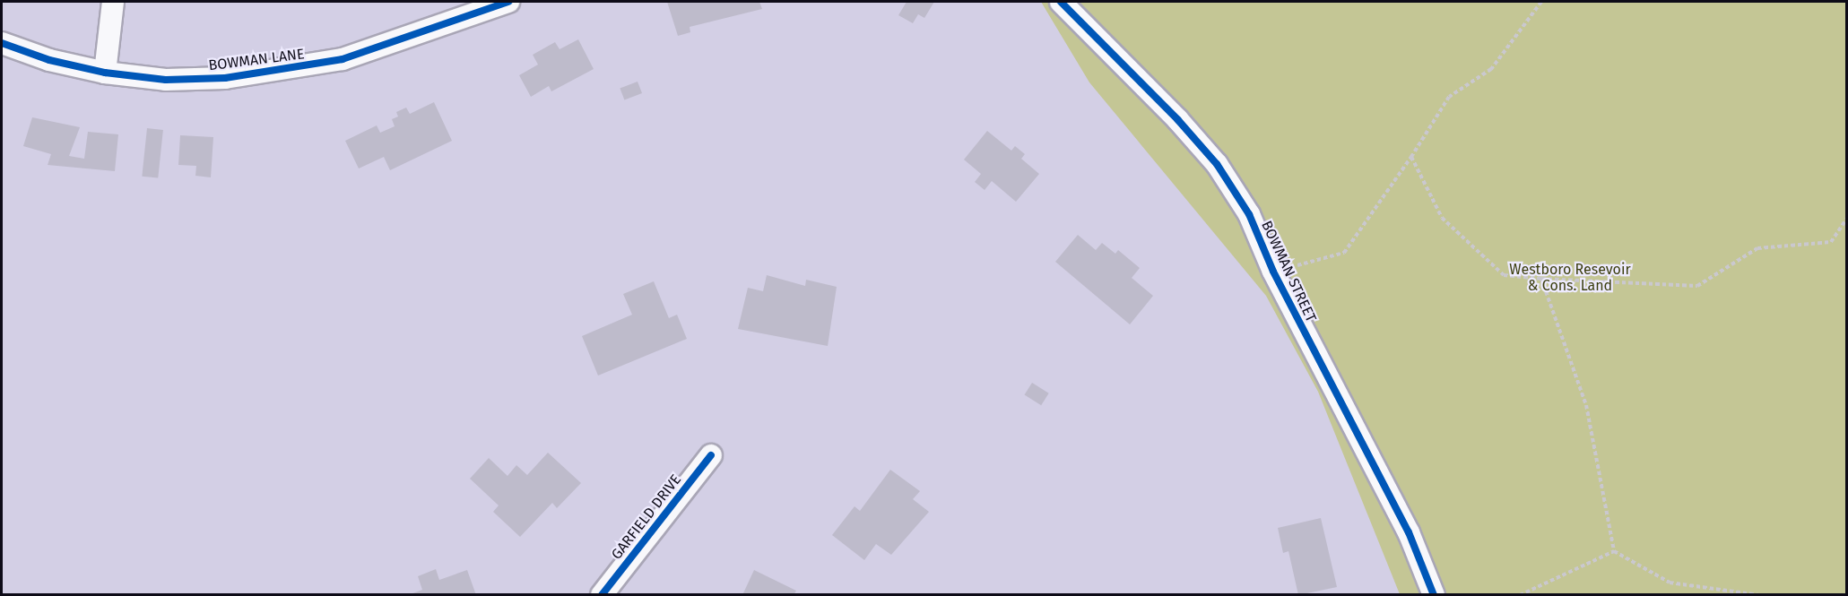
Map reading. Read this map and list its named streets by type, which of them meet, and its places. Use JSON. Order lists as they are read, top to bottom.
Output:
{
  "streets": {
    "street": ["BOWMAN LANE", "BOWMAN STREET", "GARFIELD DRIVE"]
  },
  "parks": ["Westboro Resevoir & Cons. Land"]
}
